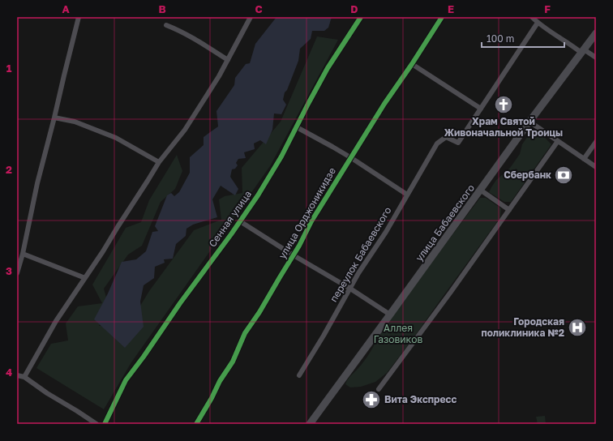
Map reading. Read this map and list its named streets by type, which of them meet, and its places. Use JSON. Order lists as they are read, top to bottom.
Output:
{
  "streets": {
    "main road": ["улица Бабаевского"],
    "street": ["улица Орджоникидзе", "Сенная улица", "переулок Бабаевского"]
  },
  "parks": ["Аллея Газовиков"],
  "places": {
    "church": ["Храм Святой Живоначальной Троицы"],
    "bank": ["Сбербанк"],
    "hospital": ["Городская поликлиника №2"],
    "pharmacy": ["Вита Экспресс"]
  },
  "scale_bar": "100 m",
  "grid": {
    "columns": [
      "A",
      "B",
      "C",
      "D",
      "E",
      "F"
    ],
    "rows": [
      "1",
      "2",
      "3",
      "4"
    ]
  }
}
